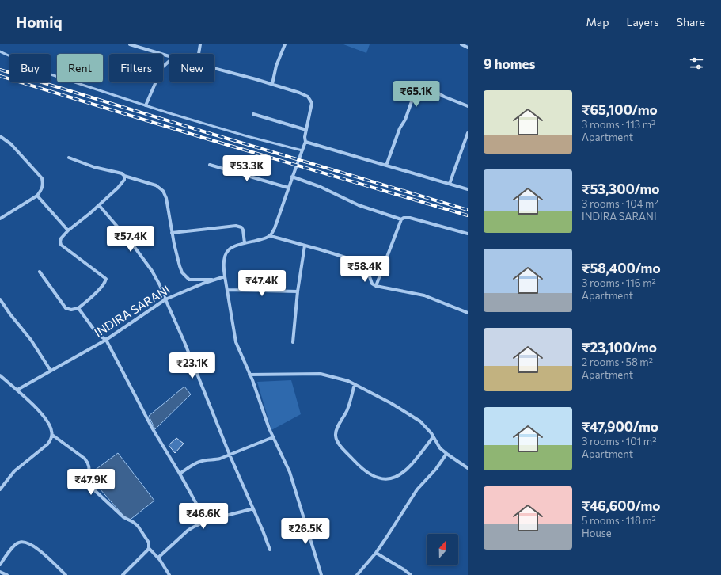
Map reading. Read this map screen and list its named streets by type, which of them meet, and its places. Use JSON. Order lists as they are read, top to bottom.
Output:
{
  "streets": {
    "street": ["INDIRA SARANI"]
  },
  "north": "top",
  "page": {
    "header": "Homiq",
    "nav": ["Map", "Layers", "Share"],
    "heading": "9 homes",
    "chip": [
      "Buy",
      "Rent",
      "Filters",
      "New"
    ],
    "price": [
      "₹65.1K",
      "₹53.3K",
      "₹57.4K",
      "₹58.4K",
      "₹47.4K",
      "₹23.1K",
      "₹47.9K",
      "₹46.6K",
      "₹26.5K"
    ],
    "list": [
      {
        "name": "₹65,100/mo",
        "note": "3 rooms · 113 m² · Apartment"
      },
      {
        "name": "₹53,300/mo",
        "note": "3 rooms · 104 m² · INDIRA SARANI"
      },
      {
        "name": "₹58,400/mo",
        "note": "3 rooms · 116 m² · Apartment"
      },
      {
        "name": "₹23,100/mo",
        "note": "2 rooms · 58 m² · Apartment"
      },
      {
        "name": "₹47,900/mo",
        "note": "3 rooms · 101 m² · Apartment"
      },
      {
        "name": "₹46,600/mo",
        "note": "5 rooms · 118 m² · House"
      }
    ]
  }
}
